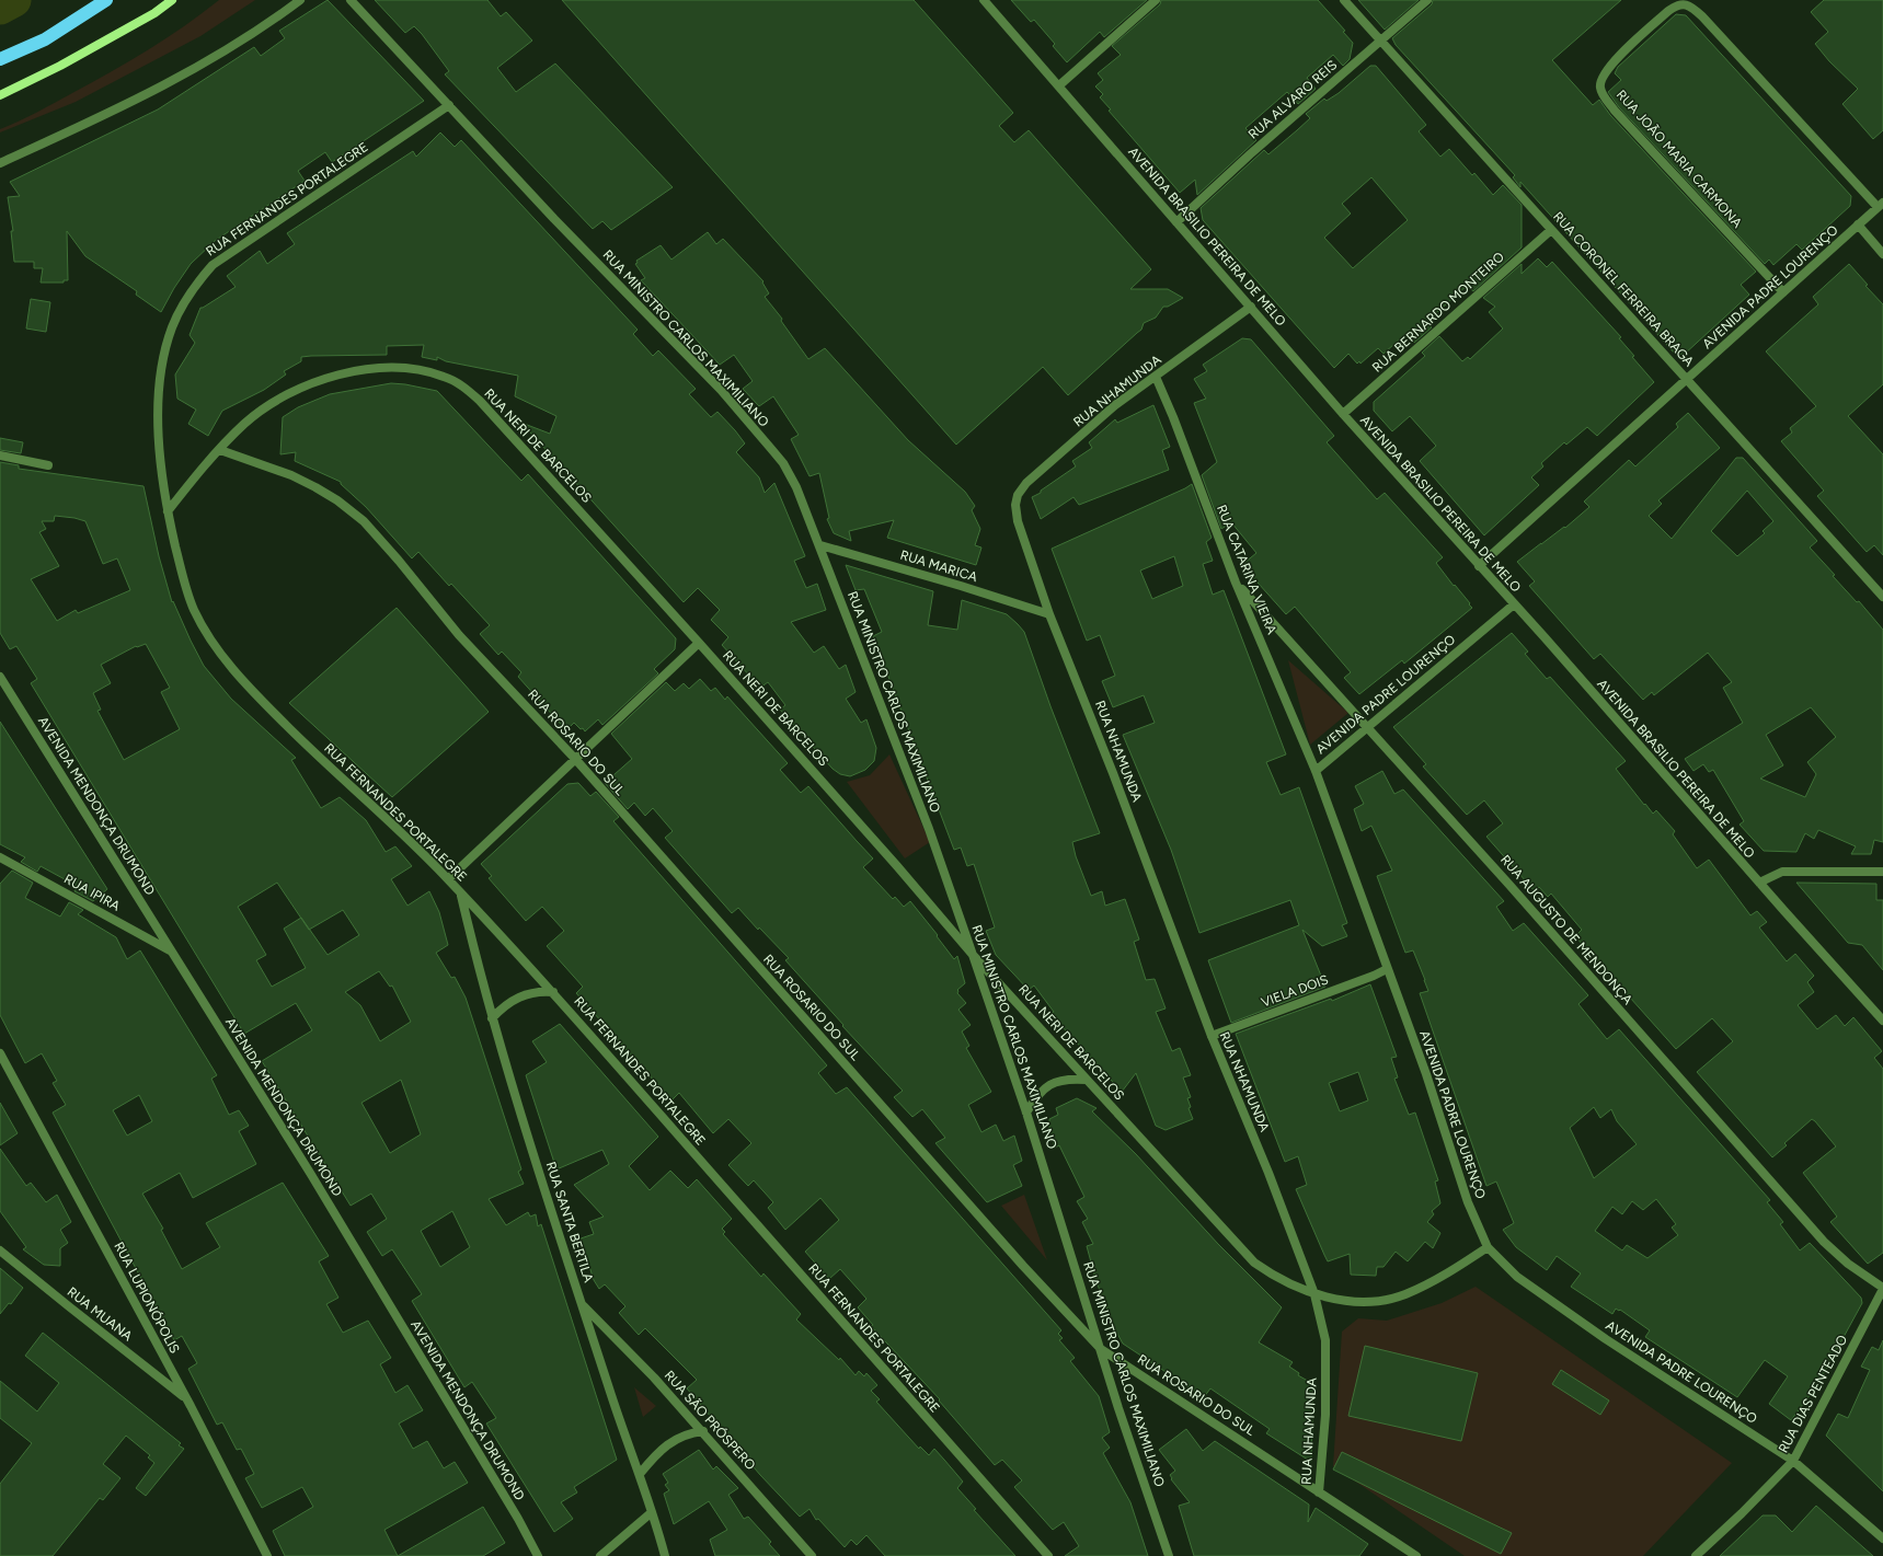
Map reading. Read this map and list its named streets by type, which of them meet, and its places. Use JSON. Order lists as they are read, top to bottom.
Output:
{
  "streets": {
    "street": [
      "RUA ALVARO REIS",
      "RUA JOÃO MARIA CARMONA",
      "RUA FERNANDES PORTALEGRE",
      "AVENIDA BRASILIO PEREIRA DE MELO",
      "AVENIDA PADRE LOURENÇO",
      "RUA CORONEL FERREIRA BRAGA",
      "RUA BERNARDO MONTEIRO",
      "RUA MINISTRO CARLOS MAXIMILIANO",
      "RUA NHAMUNDA",
      "RUA NERI DE BARCELOS",
      "RUA MARICA",
      "RUA CATARINA VIEIRA",
      "RUA ROSARIO DO SUL",
      "AVENIDA MENDONÇA DRUMOND",
      "RUA IPIRA",
      "RUA AUGUSTO DE MENDONÇA",
      "VIELA DOIS",
      "RUA SANTA BERTILA",
      "RUA LUPIONÓPOLIS",
      "RUA MUANA",
      "RUA DIAS PENTEADO",
      "RUA SÃO PRÓSPERO"
    ]
  },
  "crossings": [
    ["RUA ALVARO REIS", "AVENIDA BRASILIO PEREIRA DE MELO"],
    ["RUA ALVARO REIS", "RUA CORONEL FERREIRA BRAGA"],
    ["RUA JOÃO MARIA CARMONA", "AVENIDA PADRE LOURENÇO"],
    ["RUA FERNANDES PORTALEGRE", "RUA MINISTRO CARLOS MAXIMILIANO"],
    ["RUA FERNANDES PORTALEGRE", "RUA NERI DE BARCELOS"],
    ["RUA FERNANDES PORTALEGRE", "RUA SANTA BERTILA"],
    ["AVENIDA BRASILIO PEREIRA DE MELO", "AVENIDA PADRE LOURENÇO"],
    ["AVENIDA BRASILIO PEREIRA DE MELO", "RUA BERNARDO MONTEIRO"],
    ["AVENIDA BRASILIO PEREIRA DE MELO", "RUA NHAMUNDA"],
    ["AVENIDA PADRE LOURENÇO", "RUA CORONEL FERREIRA BRAGA"],
    ["AVENIDA PADRE LOURENÇO", "RUA CATARINA VIEIRA"],
    ["AVENIDA PADRE LOURENÇO", "RUA AUGUSTO DE MENDONÇA"],
    ["AVENIDA PADRE LOURENÇO", "VIELA DOIS"],
    ["AVENIDA PADRE LOURENÇO", "RUA DIAS PENTEADO"],
    ["RUA CORONEL FERREIRA BRAGA", "RUA BERNARDO MONTEIRO"],
    ["RUA MINISTRO CARLOS MAXIMILIANO", "RUA NERI DE BARCELOS"],
    ["RUA MINISTRO CARLOS MAXIMILIANO", "RUA MARICA"],
    ["RUA MINISTRO CARLOS MAXIMILIANO", "RUA ROSARIO DO SUL"],
    ["RUA NHAMUNDA", "RUA NERI DE BARCELOS"],
    ["RUA NHAMUNDA", "RUA MARICA"],
    ["RUA NHAMUNDA", "RUA CATARINA VIEIRA"],
    ["RUA NHAMUNDA", "RUA ROSARIO DO SUL"],
    ["RUA NHAMUNDA", "VIELA DOIS"],
    ["RUA NERI DE BARCELOS", "RUA ROSARIO DO SUL"],
    ["RUA CATARINA VIEIRA", "RUA AUGUSTO DE MENDONÇA"],
    ["AVENIDA MENDONÇA DRUMOND", "RUA IPIRA"],
    ["RUA AUGUSTO DE MENDONÇA", "RUA DIAS PENTEADO"],
    ["RUA SANTA BERTILA", "RUA SÃO PRÓSPERO"],
    ["RUA LUPIONÓPOLIS", "RUA MUANA"]
  ]
}
